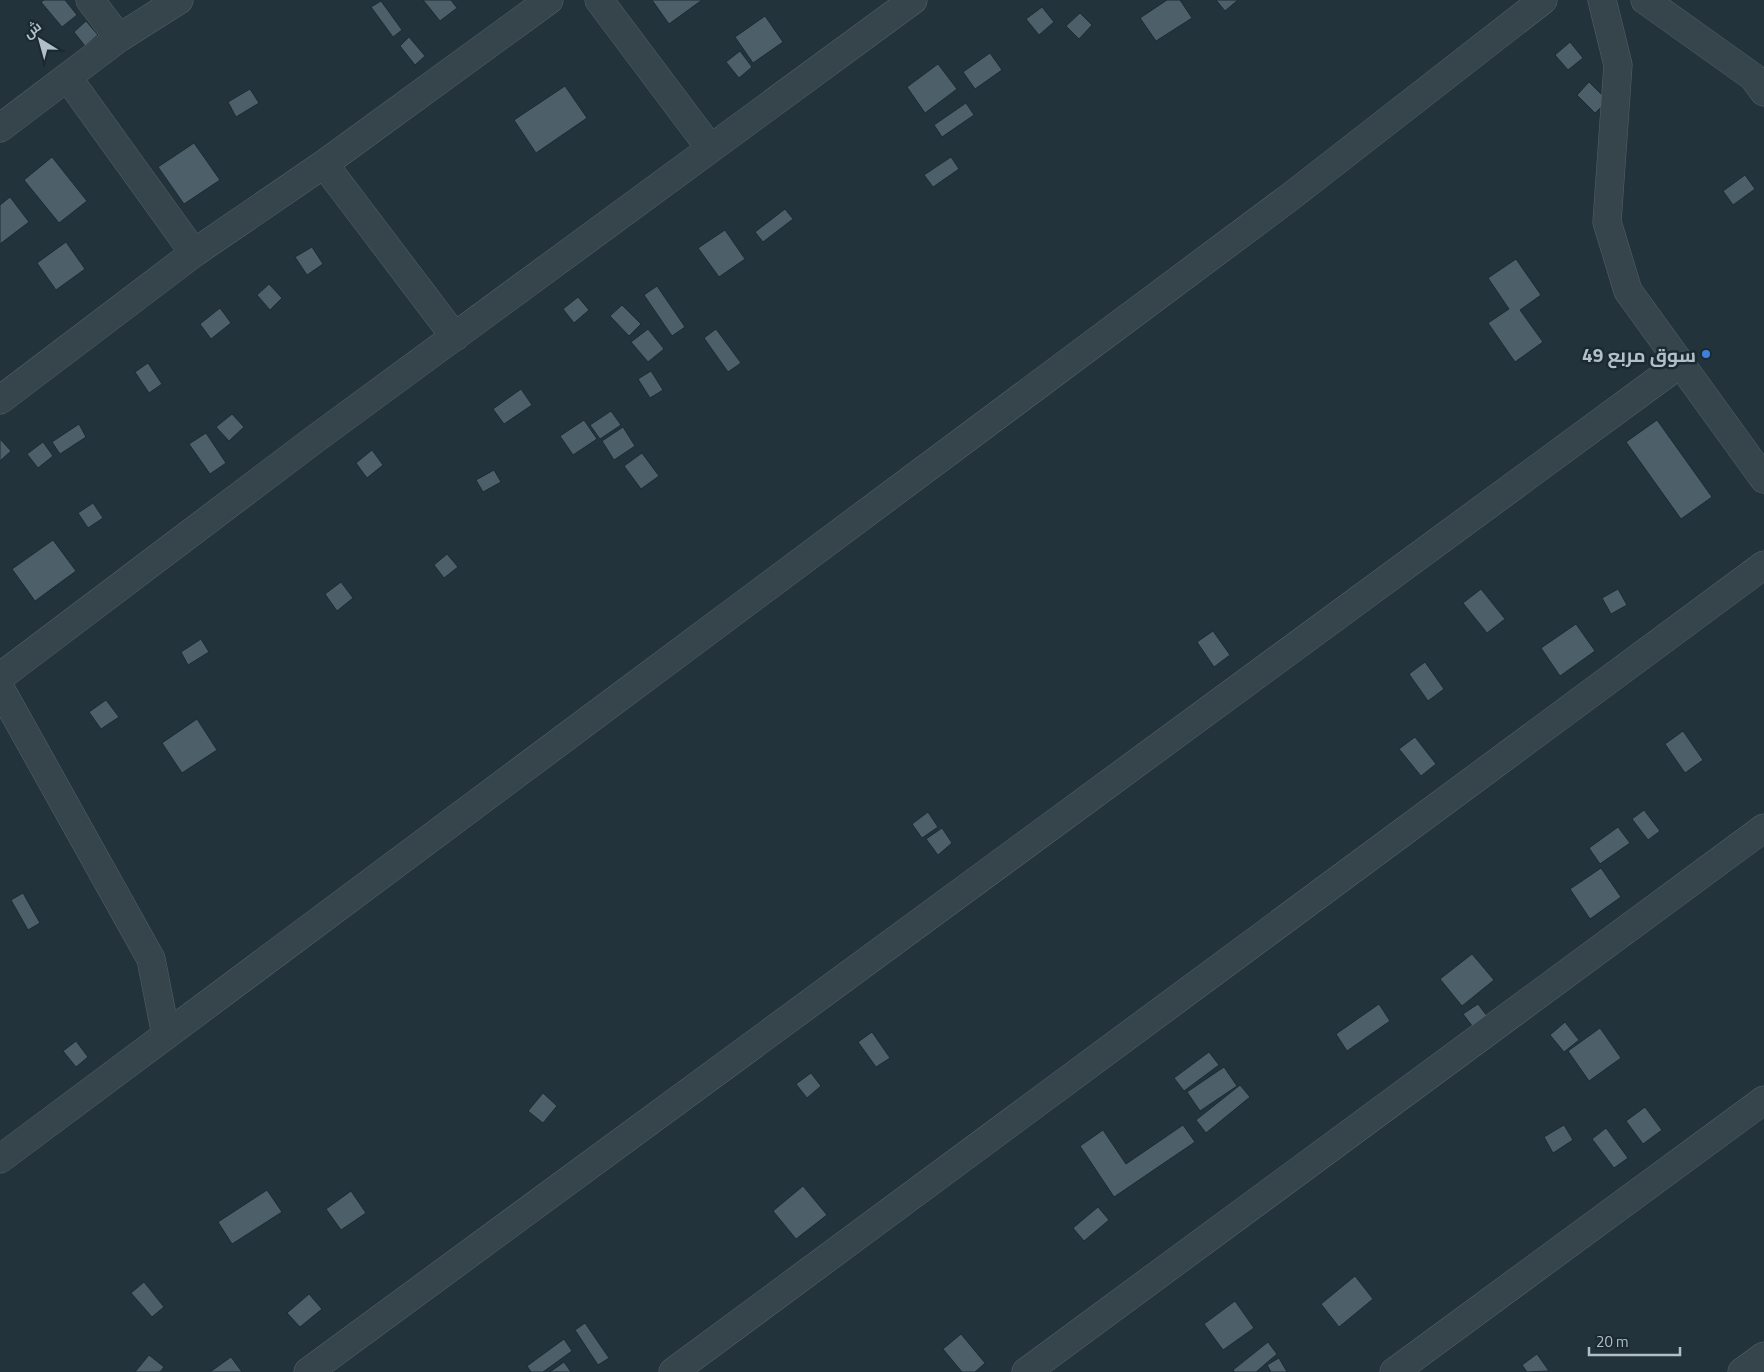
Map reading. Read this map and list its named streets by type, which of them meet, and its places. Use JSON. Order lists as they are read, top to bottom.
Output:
{
  "places": ["سوق مربع 49"],
  "scale_bar": "20 m",
  "north": "top left"
}
